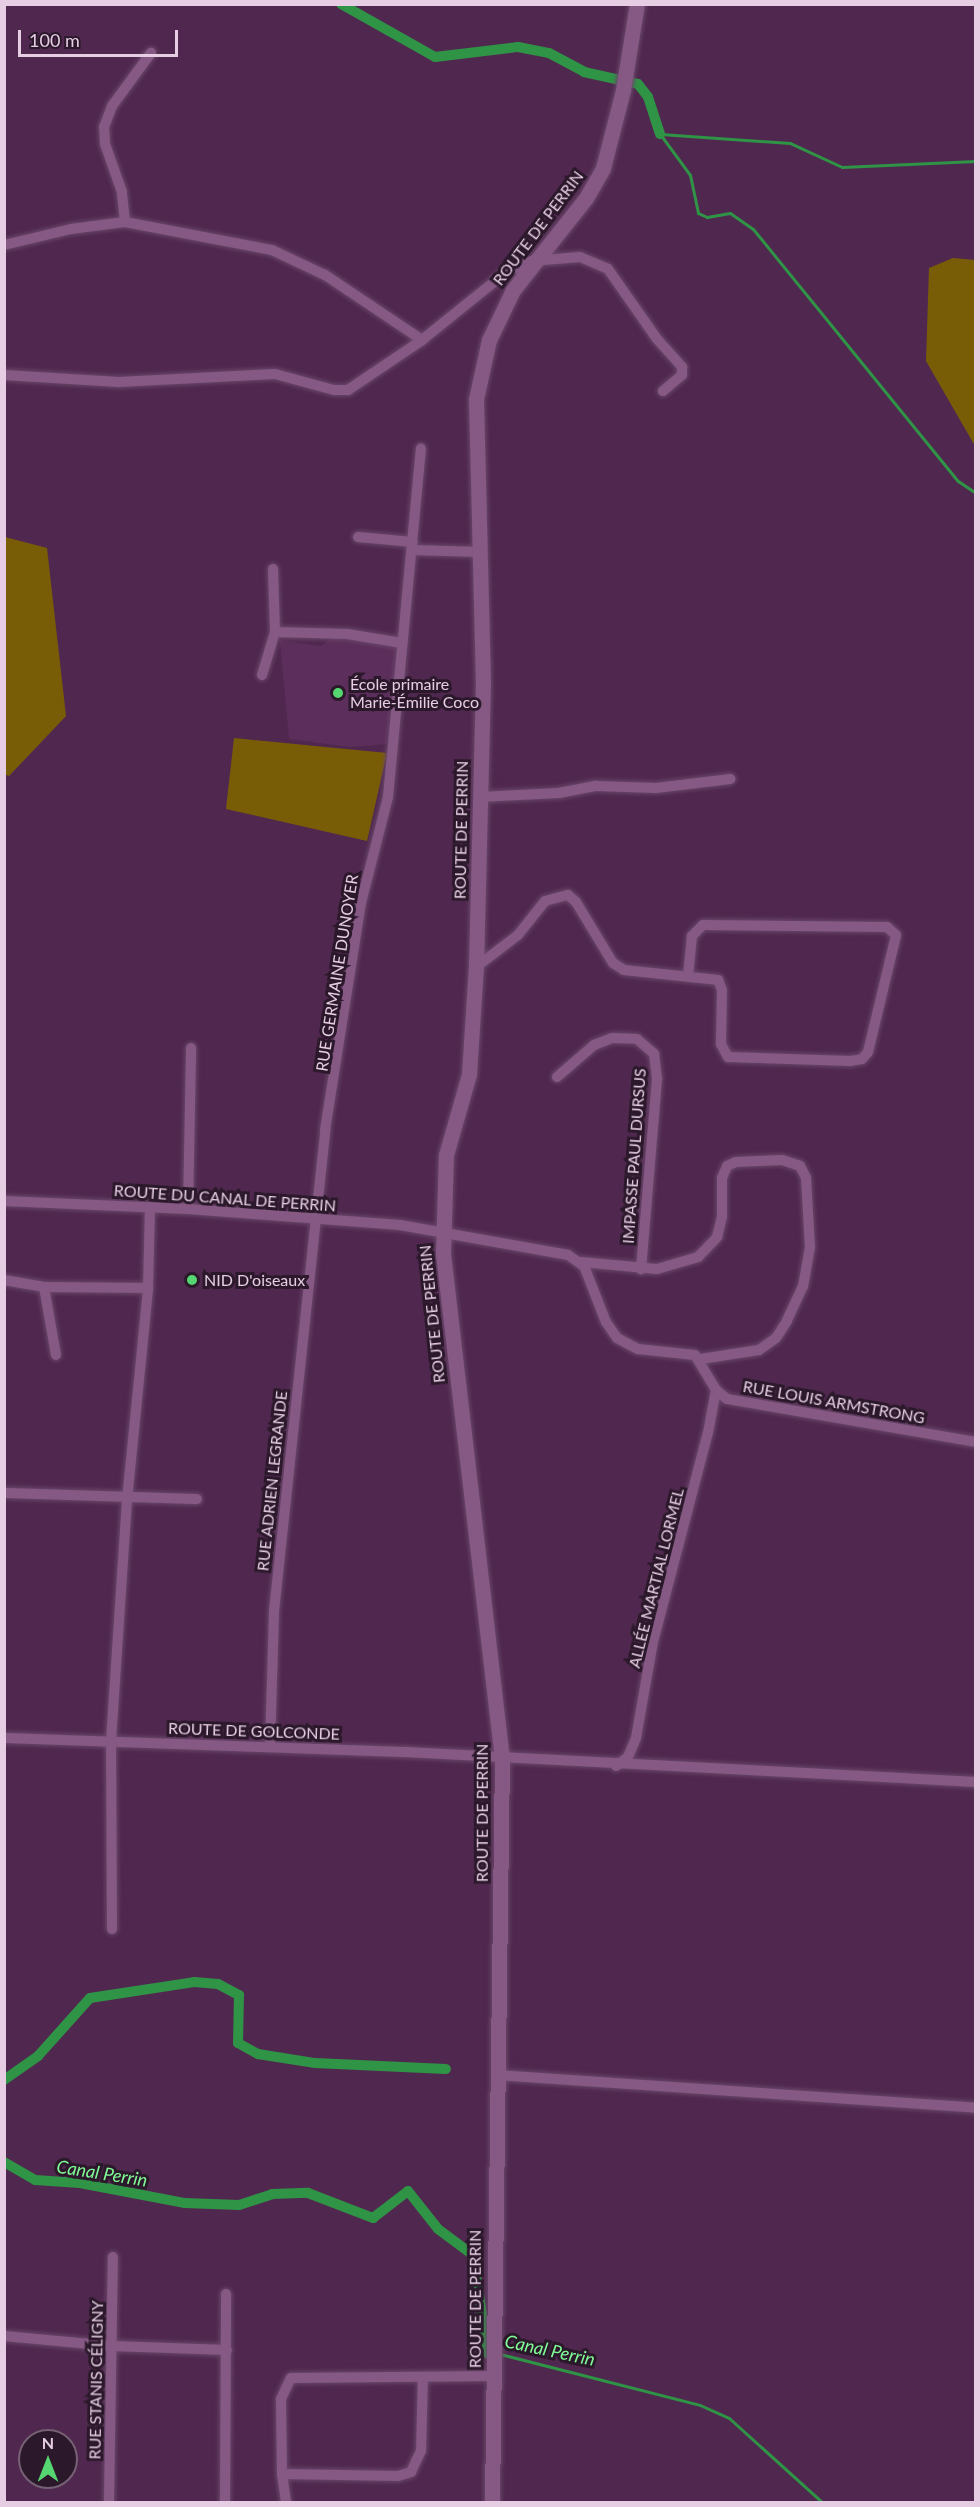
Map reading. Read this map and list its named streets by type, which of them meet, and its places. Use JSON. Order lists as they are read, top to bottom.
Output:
{
  "streets": {
    "main road": ["ROUTE DE PERRIN"],
    "street": [
      "RUE GERMAINE DUNOYER",
      "IMPASSE PAUL DURSUS",
      "ROUTE DU CANAL DE PERRIN",
      "RUE LOUIS ARMSTRONG",
      "RUE ADRIEN LEGRANDE",
      "ALLÉE MARTIAL LORMEL",
      "ROUTE DE GOLCONDE",
      "RUE STANIS CÉLIGNY"
    ]
  },
  "crossings": [
    ["ROUTE DE PERRIN", "ROUTE DU CANAL DE PERRIN"],
    ["ROUTE DE PERRIN", "ROUTE DE GOLCONDE"],
    ["RUE GERMAINE DUNOYER", "ROUTE DU CANAL DE PERRIN"],
    ["RUE GERMAINE DUNOYER", "RUE ADRIEN LEGRANDE"],
    ["ROUTE DU CANAL DE PERRIN", "RUE ADRIEN LEGRANDE"],
    ["RUE LOUIS ARMSTRONG", "ALLÉE MARTIAL LORMEL"],
    ["RUE ADRIEN LEGRANDE", "ROUTE DE GOLCONDE"],
    ["ALLÉE MARTIAL LORMEL", "ROUTE DE GOLCONDE"]
  ],
  "water": ["Canal Perrin"],
  "places": ["École primaire Marie-Émilie Coco", "NID D'oiseaux"],
  "scale_bar": "100 m",
  "north": "top"
}
